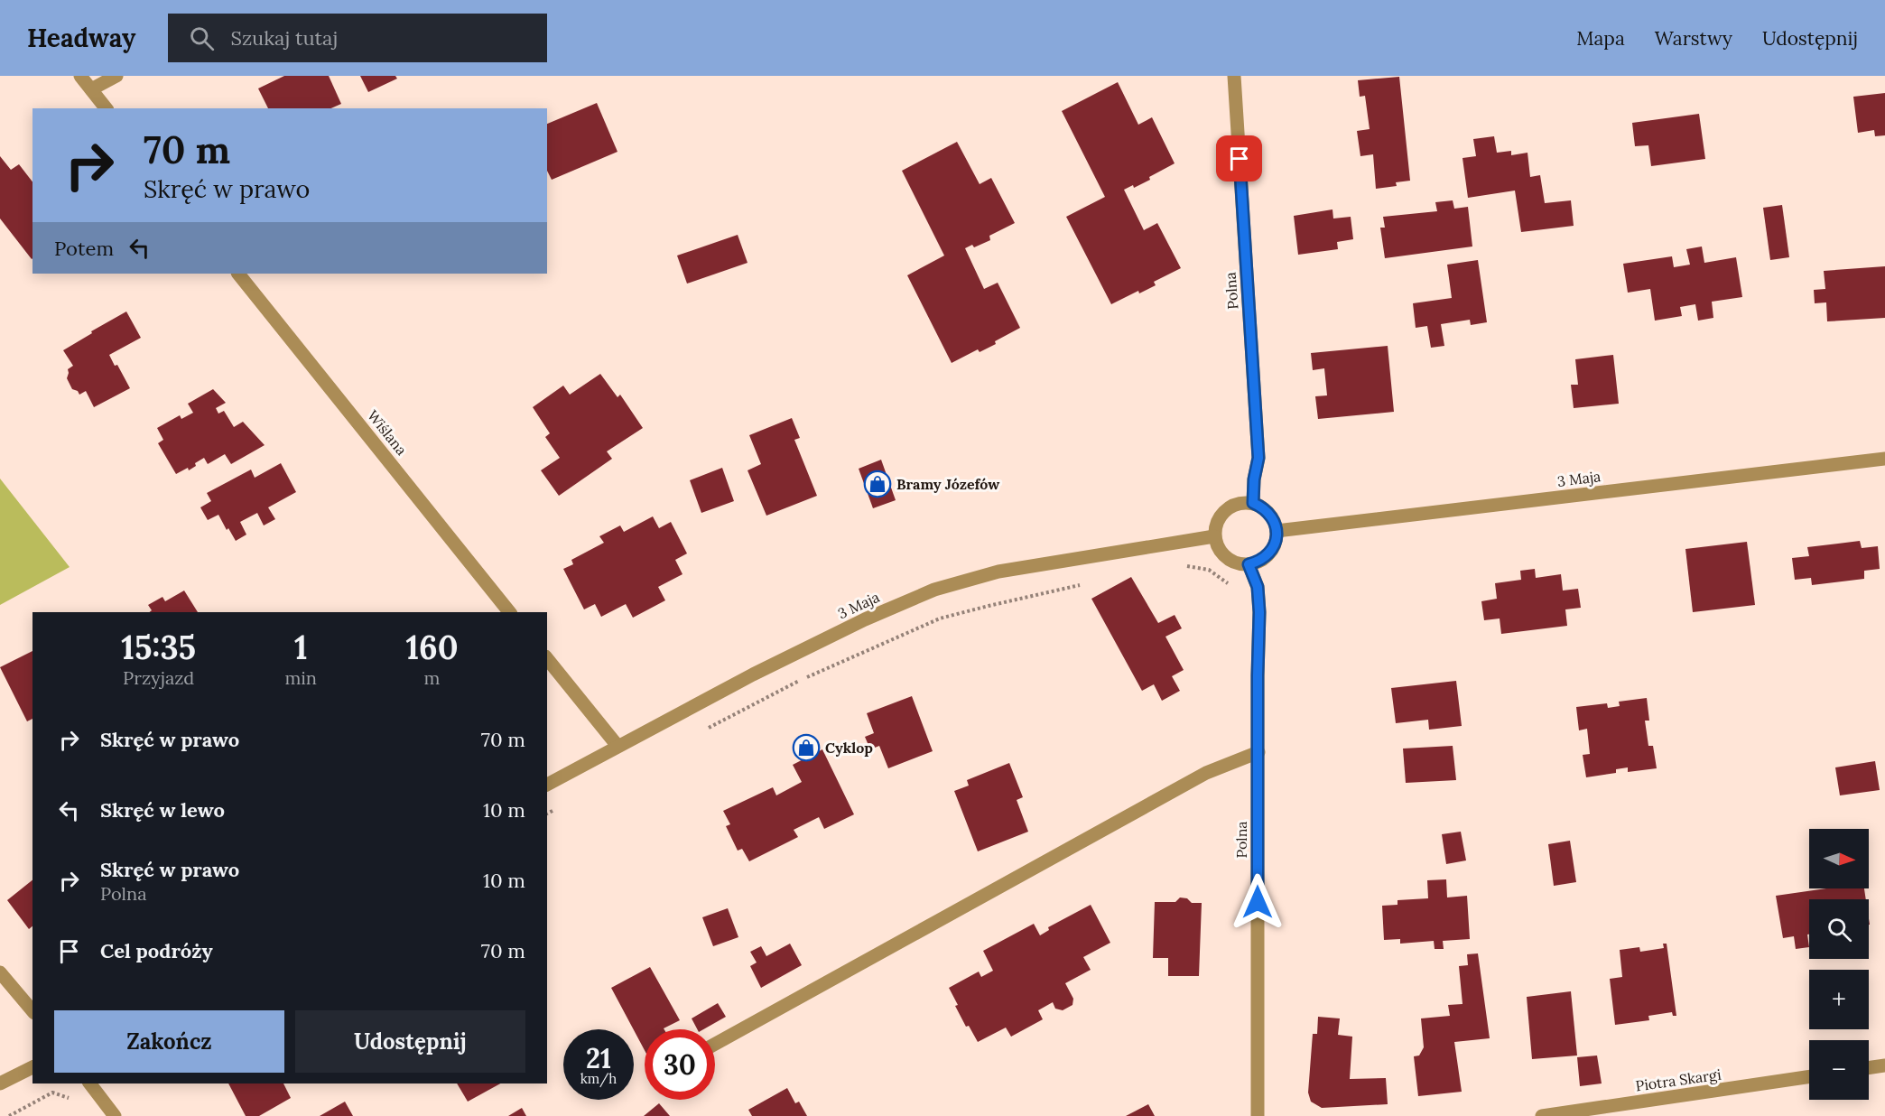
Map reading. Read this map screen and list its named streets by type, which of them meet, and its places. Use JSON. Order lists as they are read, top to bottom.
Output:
{
  "streets": {
    "street": [
      "Polna",
      "Wiślana",
      "3 Maja",
      "Piotra Skargi"
    ]
  },
  "crossings": [
    ["Polna", "3 Maja"]
  ],
  "places": {
    "shop": ["Bramy Józefów", "Cyklop"]
  },
  "north": "right",
  "page": {
    "header": "Headway",
    "search": "Szukaj tutaj",
    "nav": ["Mapa", "Warstwy", "Udostępnij"],
    "turn": ["70 m", "Skręć w prawo"],
    "then": "Potem",
    "eta": [
      "15:35",
      "Przyjazd",
      "1",
      "min",
      "160",
      "m"
    ],
    "list": [
      {
        "name": "Skręć w prawo",
        "value": "70 m"
      },
      {
        "name": "Skręć w lewo",
        "value": "10 m"
      },
      {
        "name": "Skręć w prawo",
        "note": "Polna",
        "value": "10 m"
      },
      {
        "name": "Cel podróży",
        "value": "70 m"
      }
    ],
    "map_buttons": ["+", "−"],
    "buttons": ["Zakończ", "Udostępnij"],
    "speed": "21 km/h",
    "limit": "30"
  }
}
